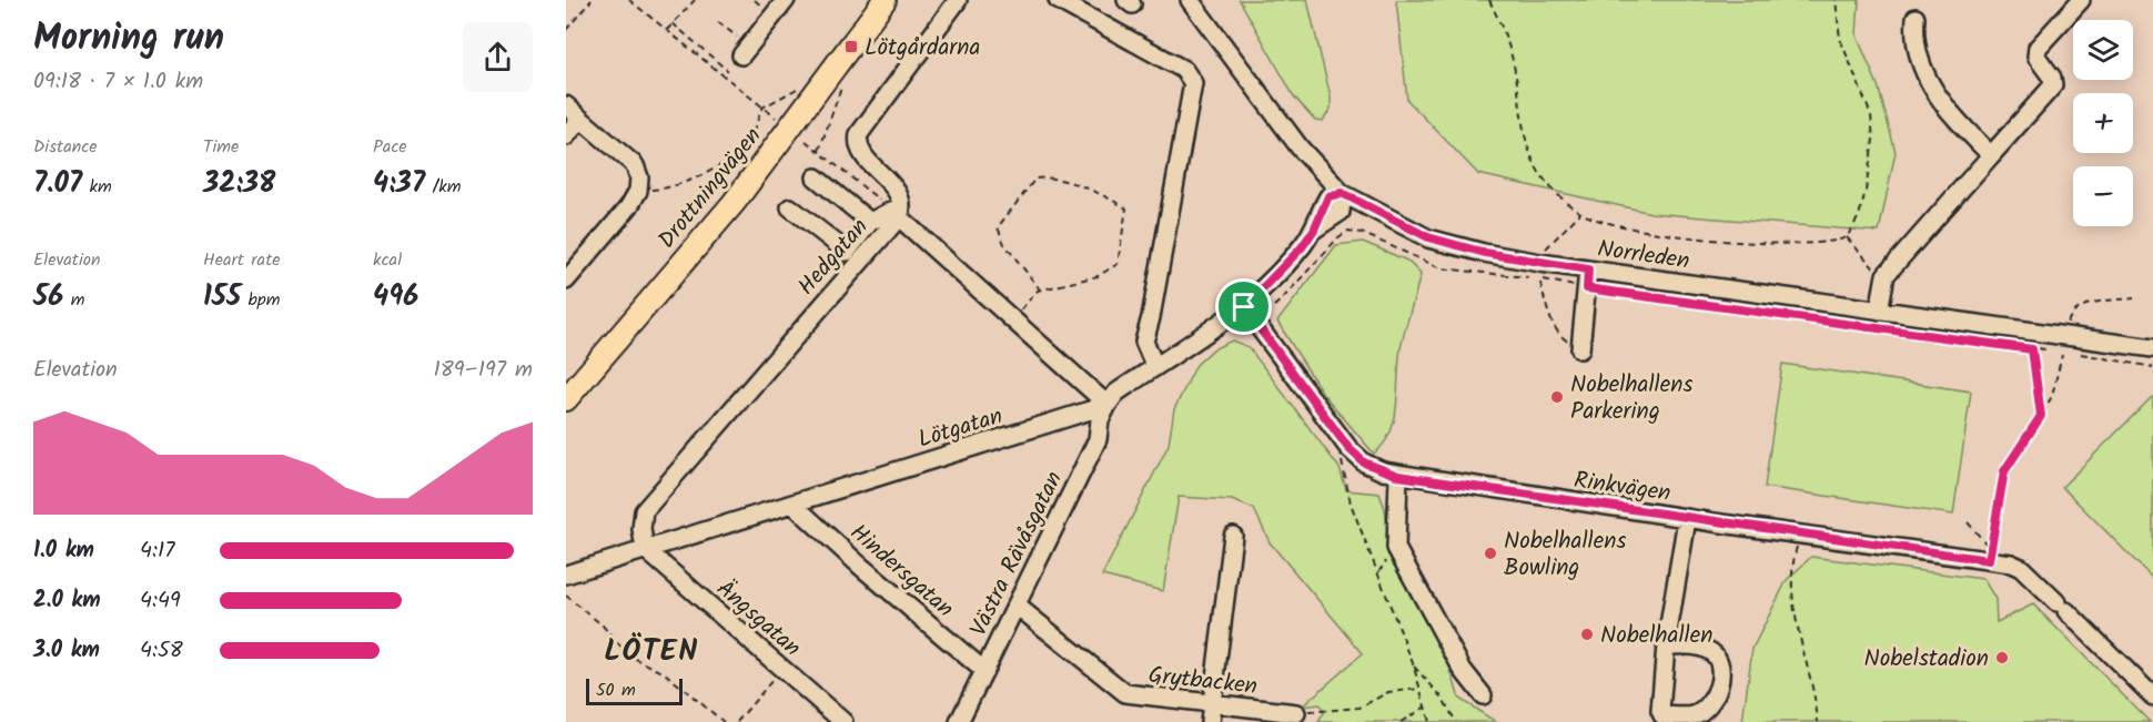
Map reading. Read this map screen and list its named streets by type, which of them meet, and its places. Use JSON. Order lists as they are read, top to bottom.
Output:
{
  "streets": {
    "main road": ["Drottningvägen"],
    "street": [
      "Norrleden",
      "Hedgatan",
      "Lötgatan",
      "Rinkvägen",
      "Västra Rävåsgatan",
      "Hindersgatan",
      "Ängsgatan",
      "Grytbacken"
    ]
  },
  "crossings": [
    ["Norrleden", "Lötgatan"],
    ["Hedgatan", "Lötgatan"],
    ["Hedgatan", "Västra Rävåsgatan"],
    ["Hedgatan", "Ängsgatan"],
    ["Lötgatan", "Rinkvägen"],
    ["Lötgatan", "Västra Rävåsgatan"],
    ["Lötgatan", "Hindersgatan"],
    ["Lötgatan", "Ängsgatan"],
    ["Västra Rävåsgatan", "Hindersgatan"],
    ["Västra Rävåsgatan", "Grytbacken"]
  ],
  "districts": ["LÖTEN"],
  "places": {
    "transit": ["Lötgårdarna"],
    "other": [
      "Nobelhallens Parkering",
      "Nobelhallens Bowling",
      "Nobelhallen",
      "Nobelstadion"
    ]
  },
  "scale_bar": "50 m",
  "page": {
    "heading": ["Morning run", "09:18 · 7 × 1.0 km"],
    "map_buttons": ["+", "−"],
    "stats": [
      ["Distance", "7.07 km"],
      ["Time", "32:38"],
      ["Pace", "4:37 /km"],
      ["Elevation", "56 m"],
      ["Heart rate", "155 bpm"],
      ["kcal", "496"]
    ],
    "chart": ["Elevation", "189–197 m"],
    "list": [
      {
        "name": "1.0 km",
        "note": "4:17"
      },
      {
        "name": "2.0 km",
        "note": "4:49"
      },
      {
        "name": "3.0 km",
        "note": "4:58"
      }
    ],
    "scale": "50 m"
  }
}
